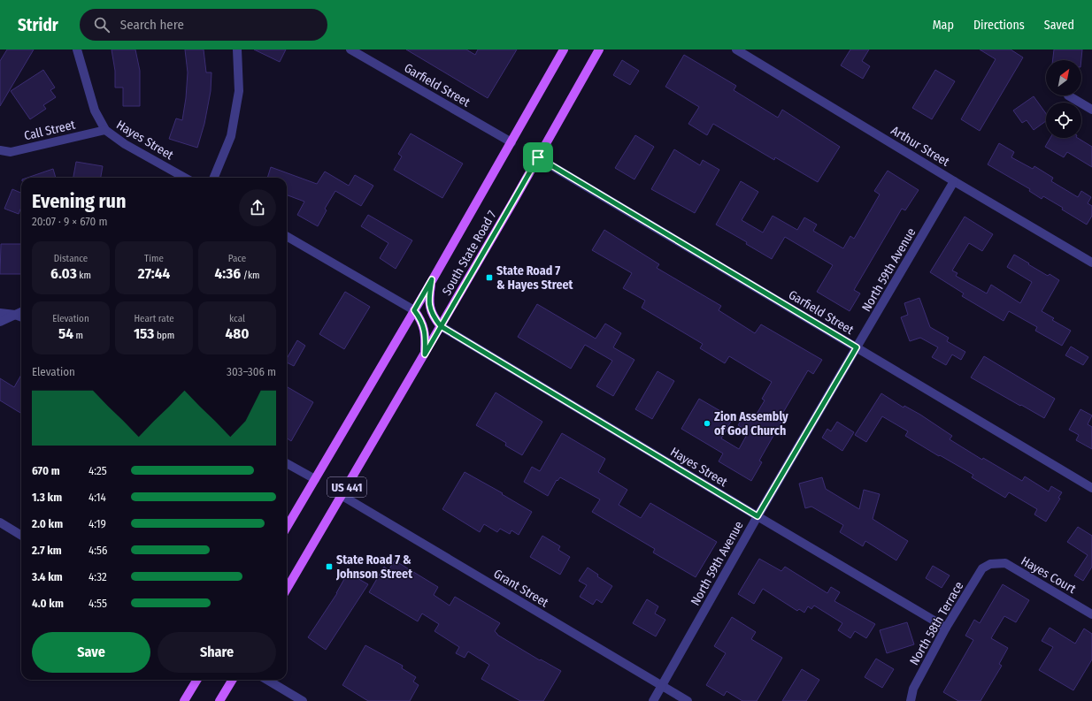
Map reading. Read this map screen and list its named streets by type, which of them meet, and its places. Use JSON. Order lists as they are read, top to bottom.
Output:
{
  "streets": {
    "main road": ["South State Road 7", "US 441"],
    "street": [
      "Garfield Street",
      "Call Street",
      "Hayes Street",
      "Arthur Street",
      "North 59th Avenue",
      "Hayes Court",
      "Grant Street",
      "North 58th Terrace"
    ]
  },
  "crossings": [
    ["Garfield Street", "South State Road 7"],
    ["Garfield Street", "North 59th Avenue"],
    ["Call Street", "Hayes Street"],
    ["Hayes Street", "South State Road 7"],
    ["Hayes Street", "North 59th Avenue"],
    ["Hayes Street", "North 58th Terrace"],
    ["Arthur Street", "North 59th Avenue"],
    ["South State Road 7", "Grant Street"],
    ["North 59th Avenue", "Grant Street"],
    ["Hayes Court", "North 58th Terrace"]
  ],
  "places": {
    "transit": ["State Road 7 & Hayes Street", "State Road 7 & Johnson Street"],
    "other": ["Zion Assembly of God Church"]
  },
  "north": "top right",
  "page": {
    "header": "Stridr",
    "search": "Search here",
    "nav": ["Map", "Directions", "Saved"],
    "heading": ["Evening run", "20:07 · 9 × 670 m"],
    "stats": [
      ["Distance", "6.03 km"],
      ["Time", "27:44"],
      ["Pace", "4:36 /km"],
      ["Elevation", "54 m"],
      ["Heart rate", "153 bpm"],
      ["kcal", "480"]
    ],
    "chart": ["Elevation", "303–306 m"],
    "list": [
      {
        "name": "670 m",
        "note": "4:25"
      },
      {
        "name": "1.3 km",
        "note": "4:14"
      },
      {
        "name": "2.0 km",
        "note": "4:19"
      },
      {
        "name": "2.7 km",
        "note": "4:56"
      },
      {
        "name": "3.4 km",
        "note": "4:32"
      },
      {
        "name": "4.0 km",
        "note": "4:55"
      }
    ],
    "buttons": ["Save", "Share"]
  }
}
